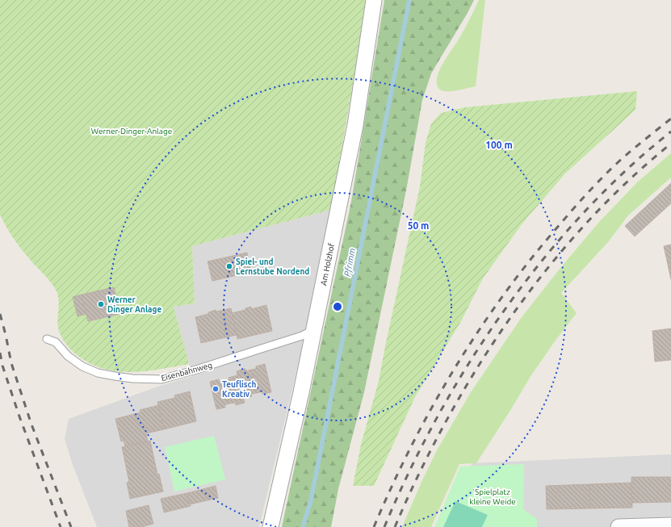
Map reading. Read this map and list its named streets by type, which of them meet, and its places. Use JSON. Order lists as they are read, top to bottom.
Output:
{
  "streets": {
    "street": ["Am Holzhof"],
    "lane": ["Eisenbahnweg"]
  },
  "crossings": [
    ["Am Holzhof", "Eisenbahnweg"]
  ],
  "water": ["Pfrimm"],
  "parks": ["Werner-Dinger-Anlage", "Spielplatz kleine Weide"],
  "places": ["Spiel- und Lernstube Nordend", "Werner Dinger Anlage", "Teuflisch Kreativ"],
  "rings": ["100 m", "50 m"]
}
